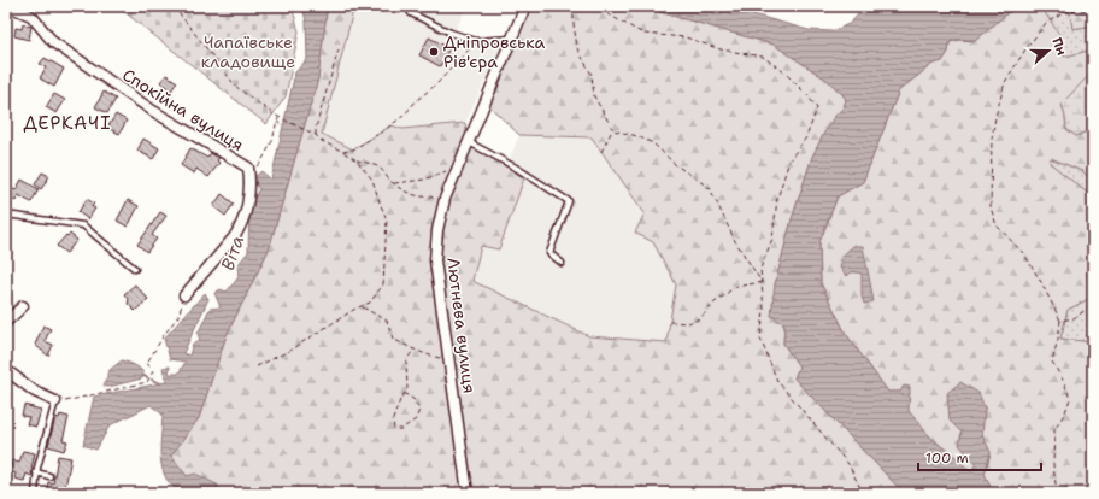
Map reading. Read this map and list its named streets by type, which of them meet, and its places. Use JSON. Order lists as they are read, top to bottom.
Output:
{
  "streets": {
    "street": ["Спокійна вулиця", "Лютнева вулиця"]
  },
  "districts": ["ДЕРКАЧІ"],
  "water": ["Віта"],
  "parks": ["Чапаївське кладовище"],
  "places": ["Дніпровська Рів'єра"],
  "scale_bar": "100 m",
  "north": "right"
}
